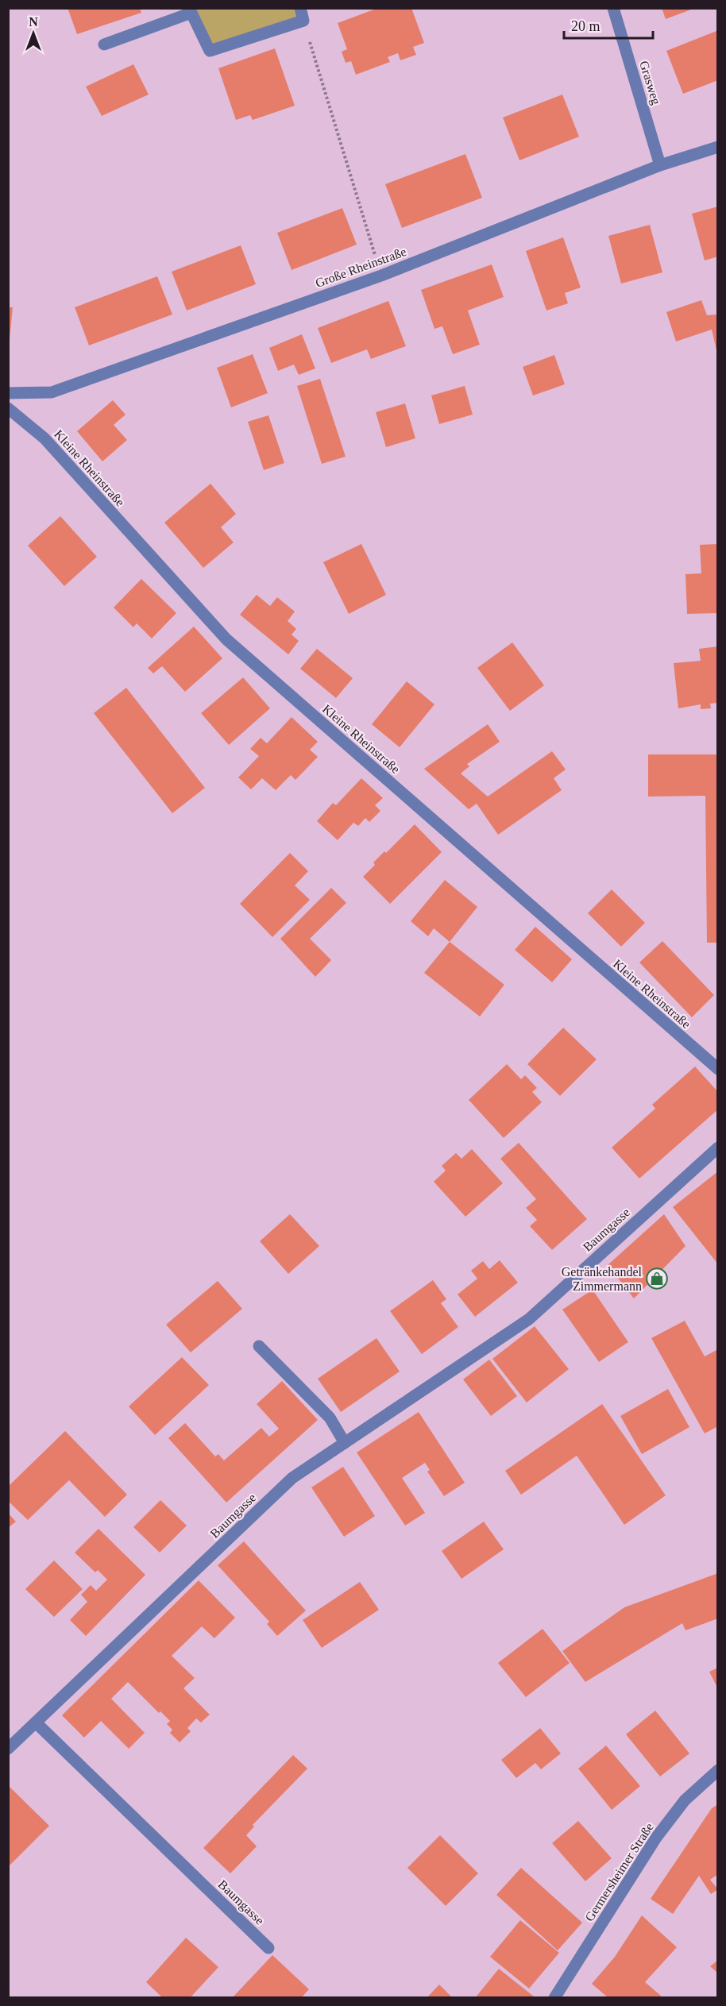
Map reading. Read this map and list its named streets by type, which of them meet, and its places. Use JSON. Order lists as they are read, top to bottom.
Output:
{
  "streets": {
    "street": [
      "Grasweg",
      "Große Rheinstraße",
      "Kleine Rheinstraße",
      "Baumgasse",
      "Germersheimer Straße"
    ]
  },
  "crossings": [
    ["Grasweg", "Große Rheinstraße"]
  ],
  "places": {
    "shop": ["Getränkehandel Zimmermann"]
  },
  "scale_bar": "20 m",
  "north": "top"
}
